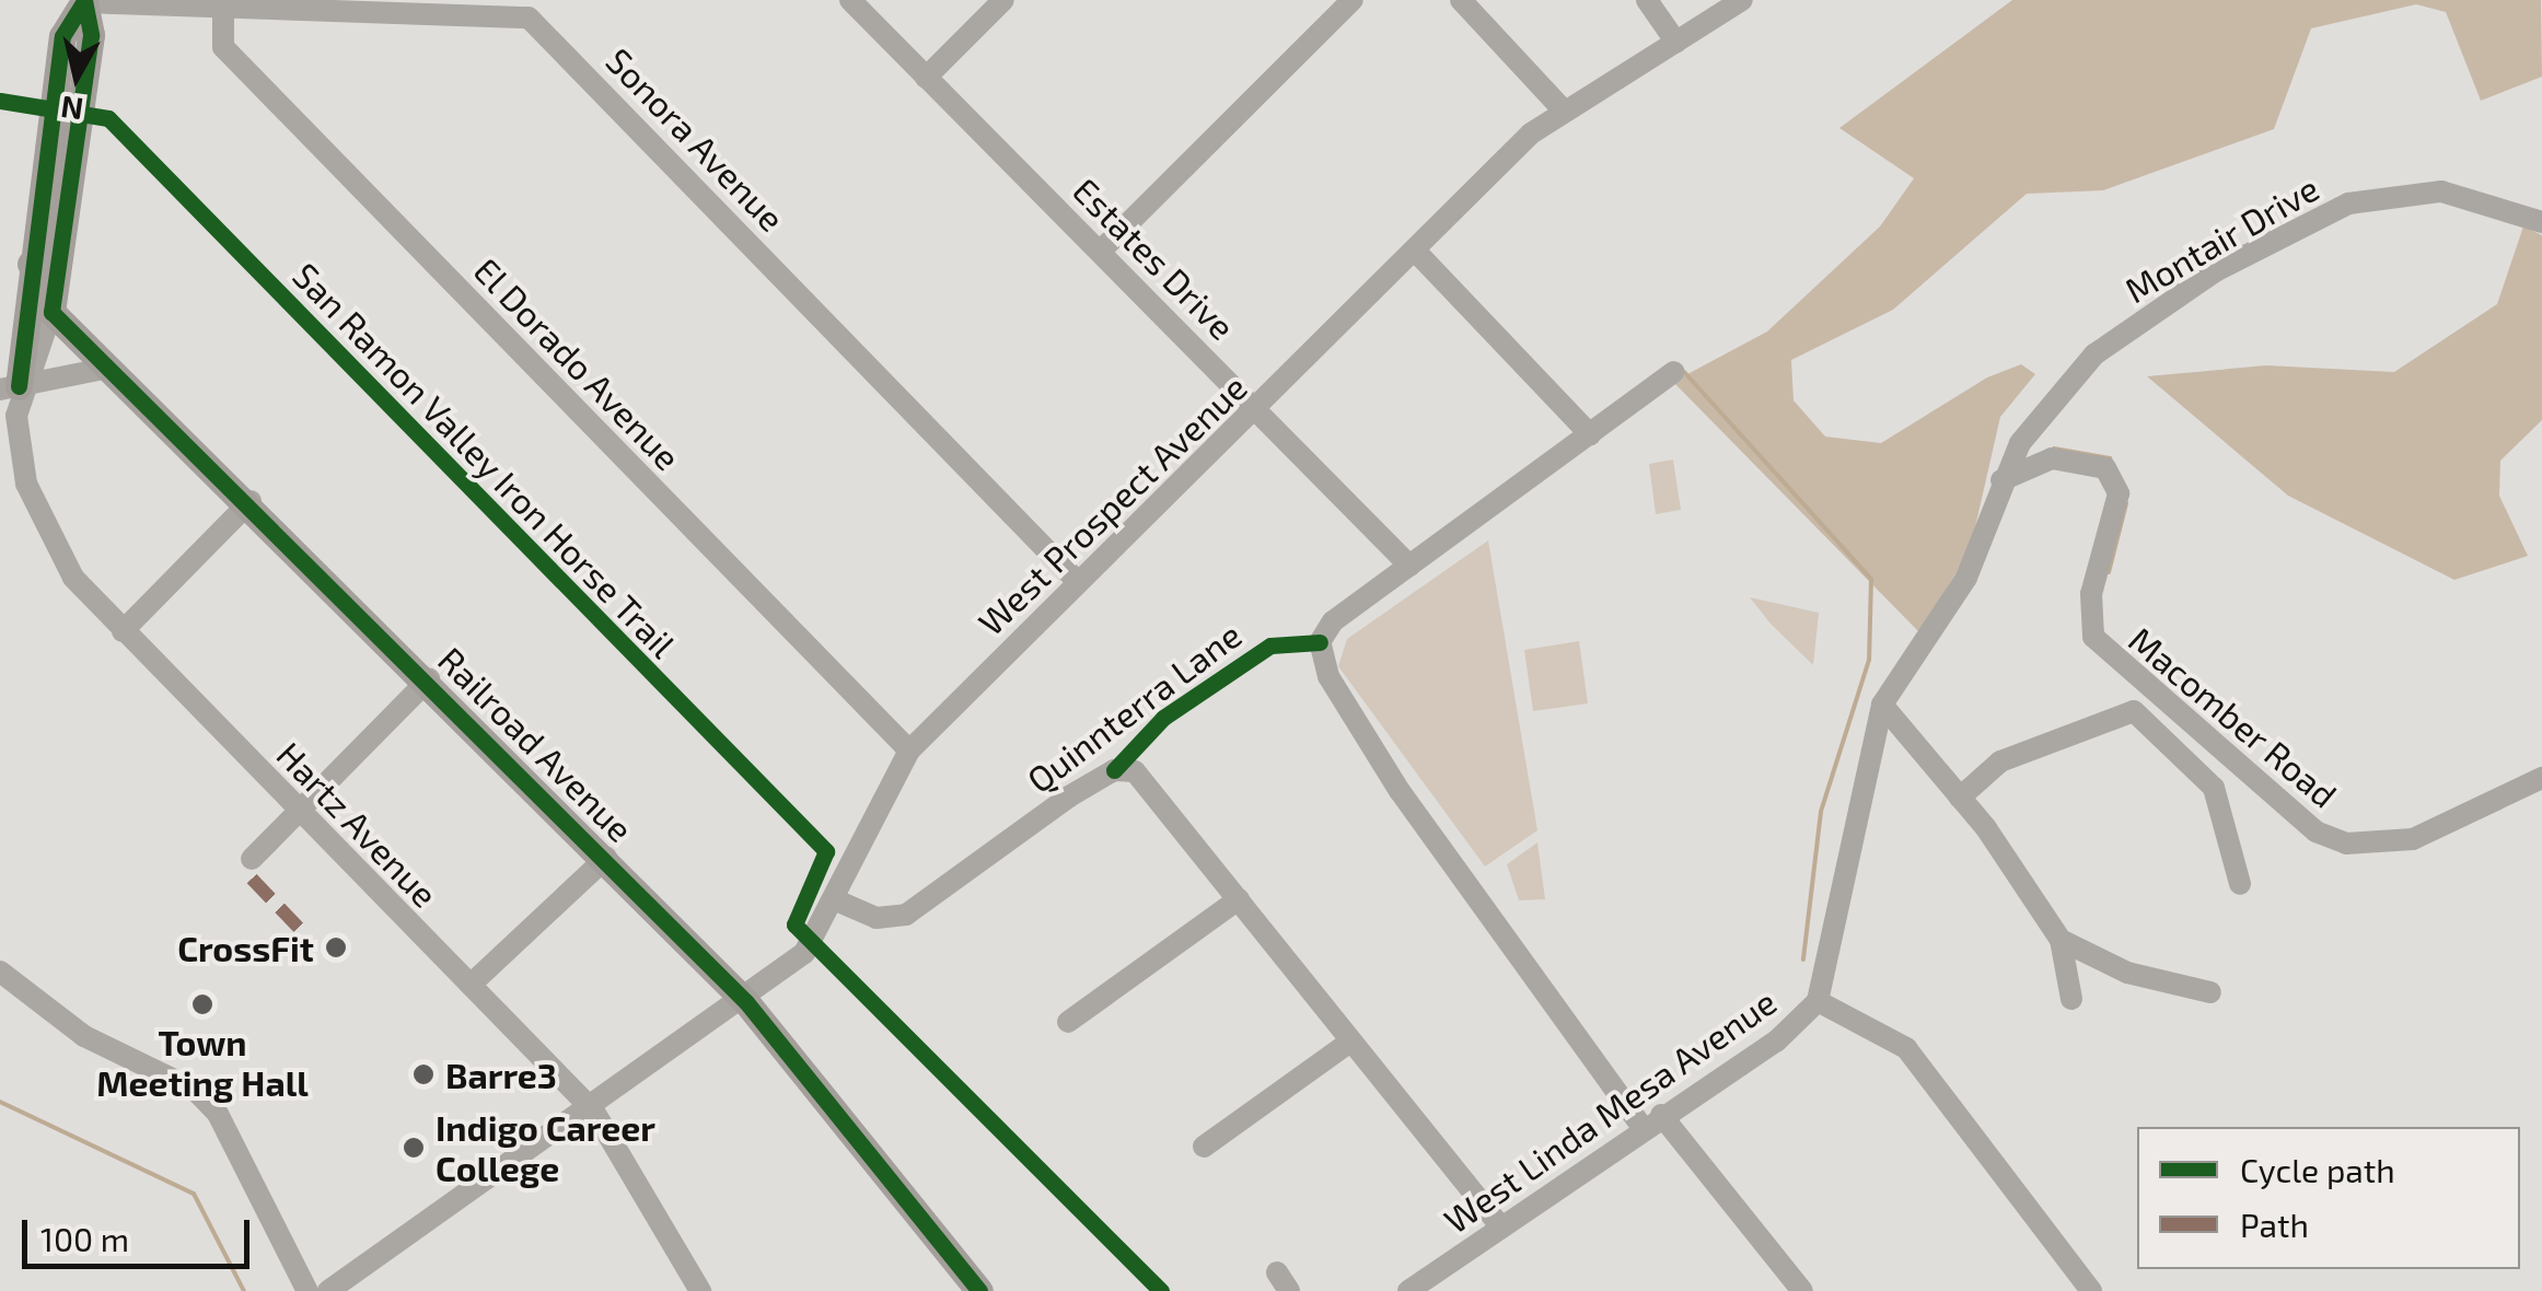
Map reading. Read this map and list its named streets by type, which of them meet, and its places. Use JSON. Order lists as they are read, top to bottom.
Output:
{
  "streets": {
    "main road": ["Railroad Avenue"],
    "street": [
      "Sonora Avenue",
      "Montair Drive",
      "Estates Drive",
      "El Dorado Avenue",
      "West Prospect Avenue",
      "Quinnterra Lane",
      "Macomber Road",
      "Hartz Avenue",
      "West Linda Mesa Avenue"
    ],
    "cycle path": ["San Ramon Valley Iron Horse Trail"]
  },
  "crossings": [
    ["Sonora Avenue", "El Dorado Avenue"],
    ["Sonora Avenue", "West Prospect Avenue"],
    ["Montair Drive", "Macomber Road"],
    ["Montair Drive", "West Linda Mesa Avenue"],
    ["Estates Drive", "West Prospect Avenue"],
    ["El Dorado Avenue", "West Prospect Avenue"],
    ["West Prospect Avenue", "Quinnterra Lane"],
    ["West Prospect Avenue", "Railroad Avenue"],
    ["West Prospect Avenue", "Hartz Avenue"],
    ["Macomber Road", "West Linda Mesa Avenue"]
  ],
  "places": [
    "CrossFit",
    "Town Meeting Hall",
    "Barre3",
    "Indigo Career College"
  ],
  "legend": ["Cycle path", "Path"],
  "scale_bar": "100 m",
  "north": "bottom"
}
